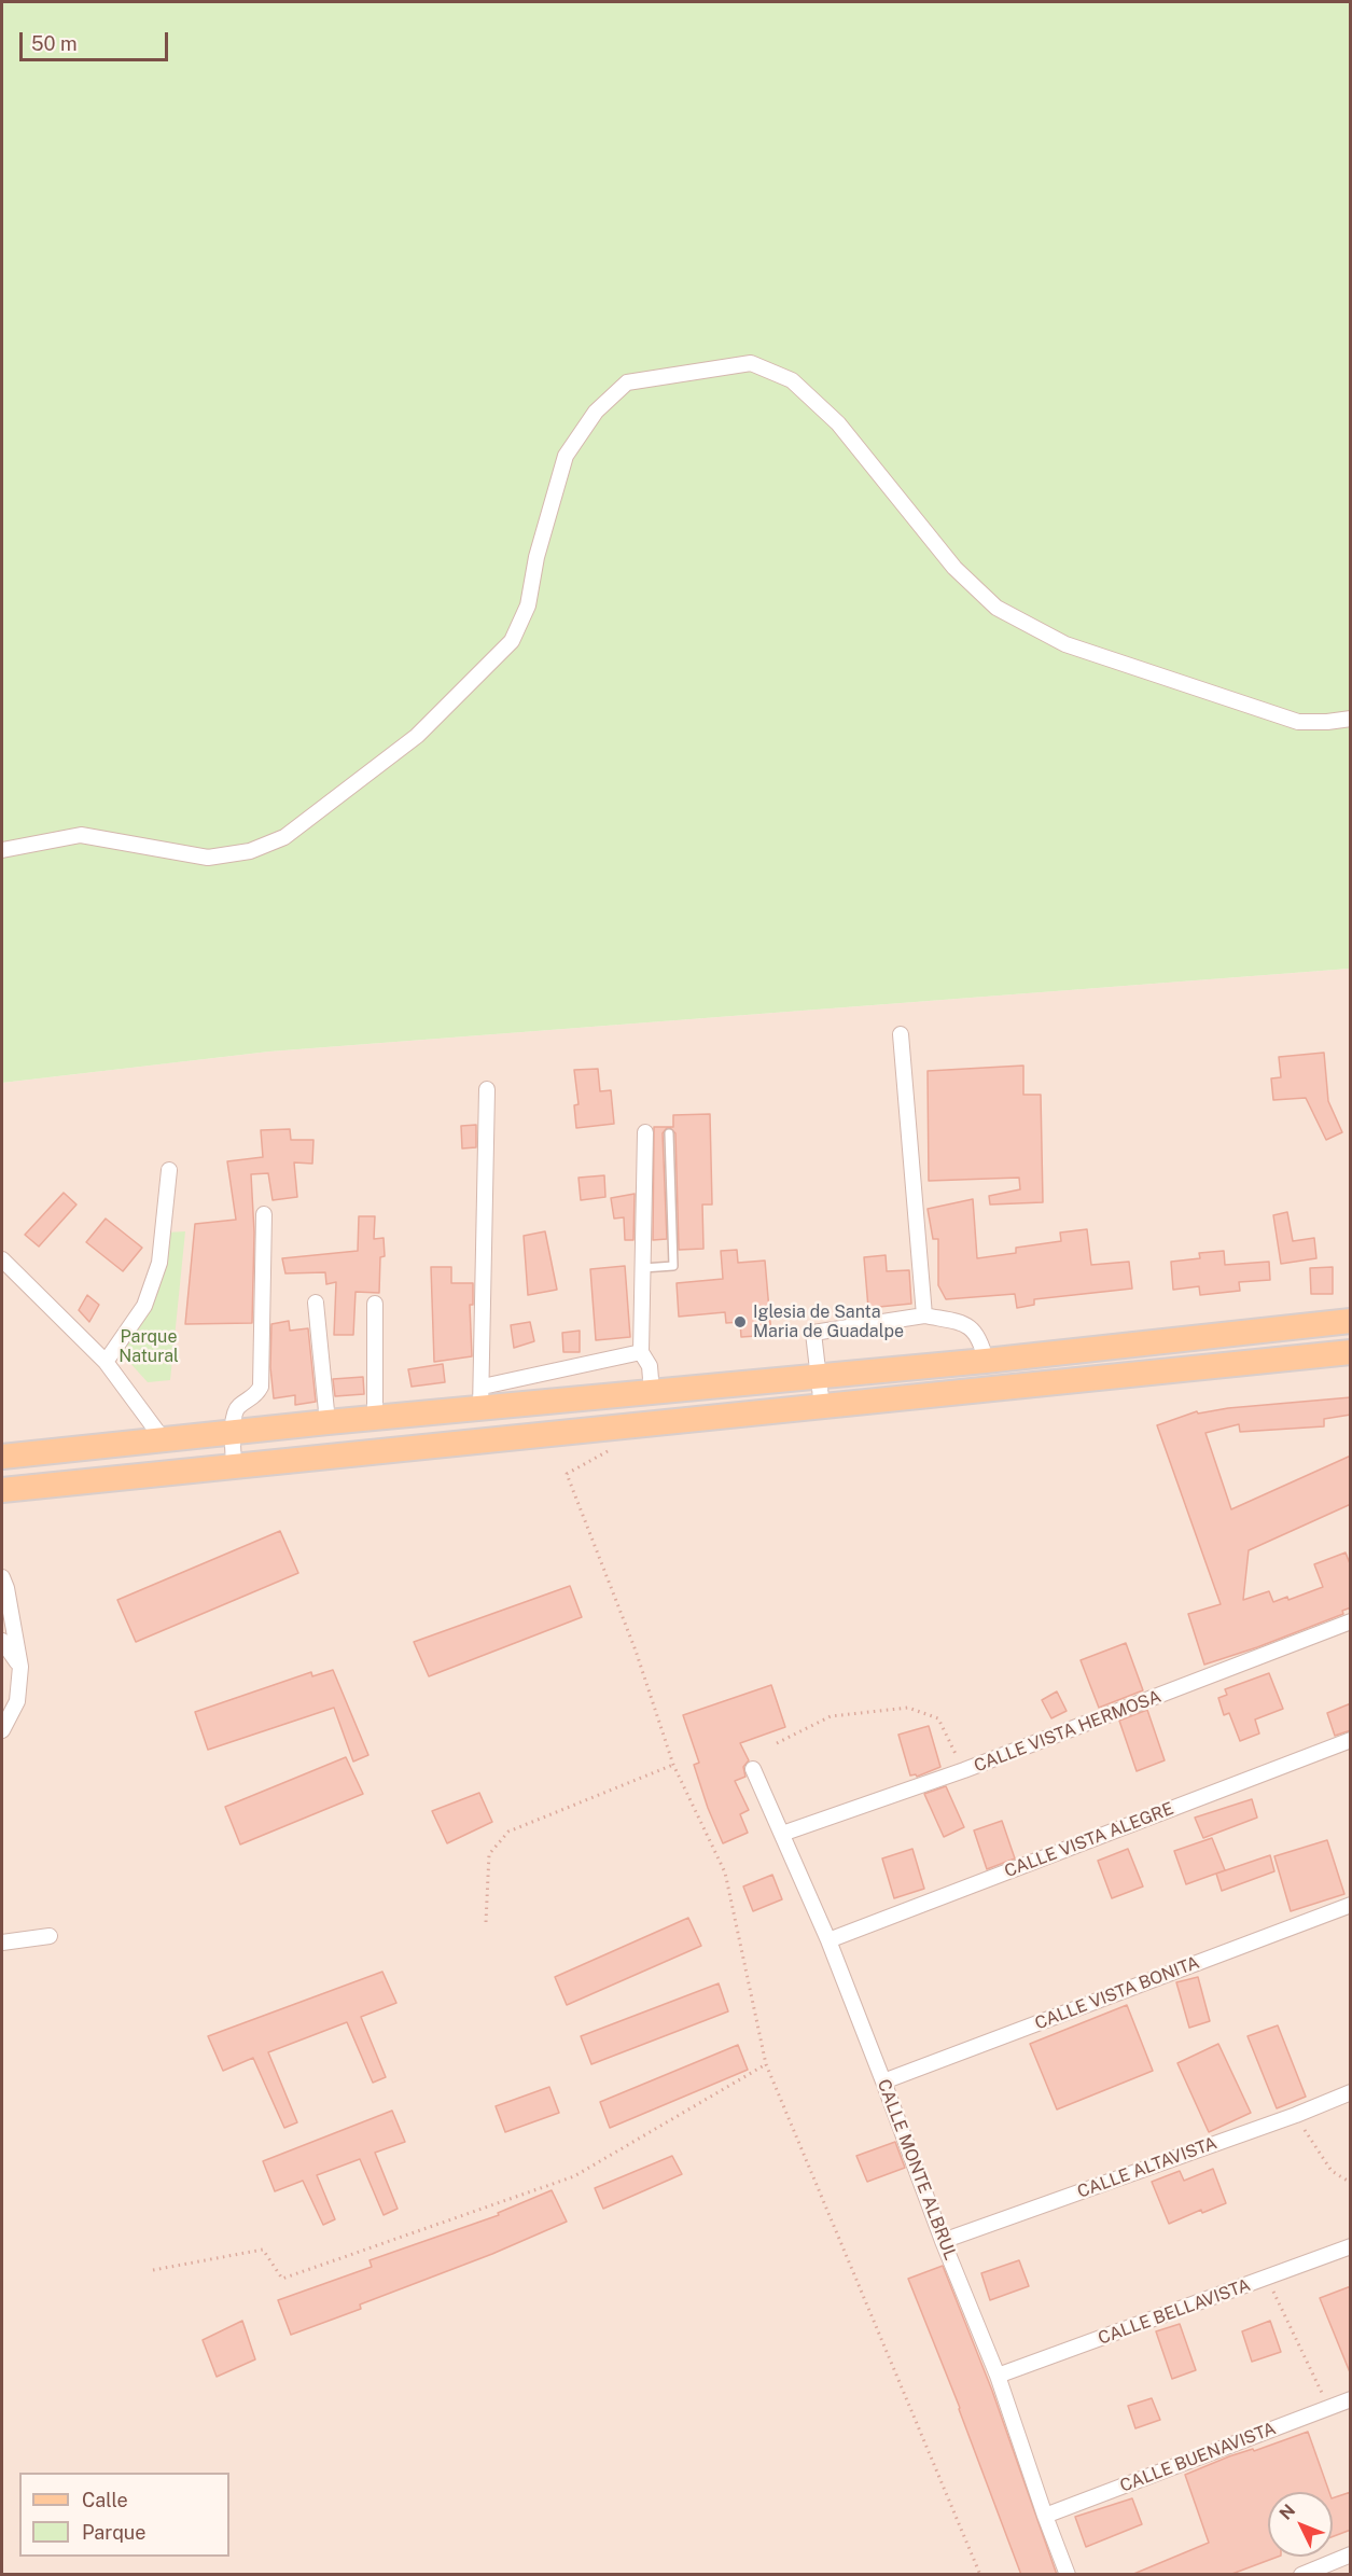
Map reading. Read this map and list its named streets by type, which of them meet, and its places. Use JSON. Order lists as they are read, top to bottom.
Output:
{
  "streets": {
    "street": [
      "CALLE VISTA HERMOSA",
      "CALLE VISTA ALEGRE",
      "CALLE VISTA BONITA",
      "CALLE ALTAVISTA",
      "CALLE MONTE ALBRUL",
      "CALLE BELLAVISTA",
      "CALLE BUENAVISTA"
    ]
  },
  "crossings": [
    ["CALLE VISTA HERMOSA", "CALLE MONTE ALBRUL"],
    ["CALLE VISTA ALEGRE", "CALLE MONTE ALBRUL"],
    ["CALLE VISTA BONITA", "CALLE MONTE ALBRUL"],
    ["CALLE ALTAVISTA", "CALLE MONTE ALBRUL"],
    ["CALLE MONTE ALBRUL", "CALLE BELLAVISTA"],
    ["CALLE MONTE ALBRUL", "CALLE BUENAVISTA"]
  ],
  "parks": ["Parque Natural"],
  "places": ["Iglesia de Santa Maria de Guadalpe"],
  "legend": ["Calle", "Parque"],
  "scale_bar": "50 m",
  "north": "top left"
}
